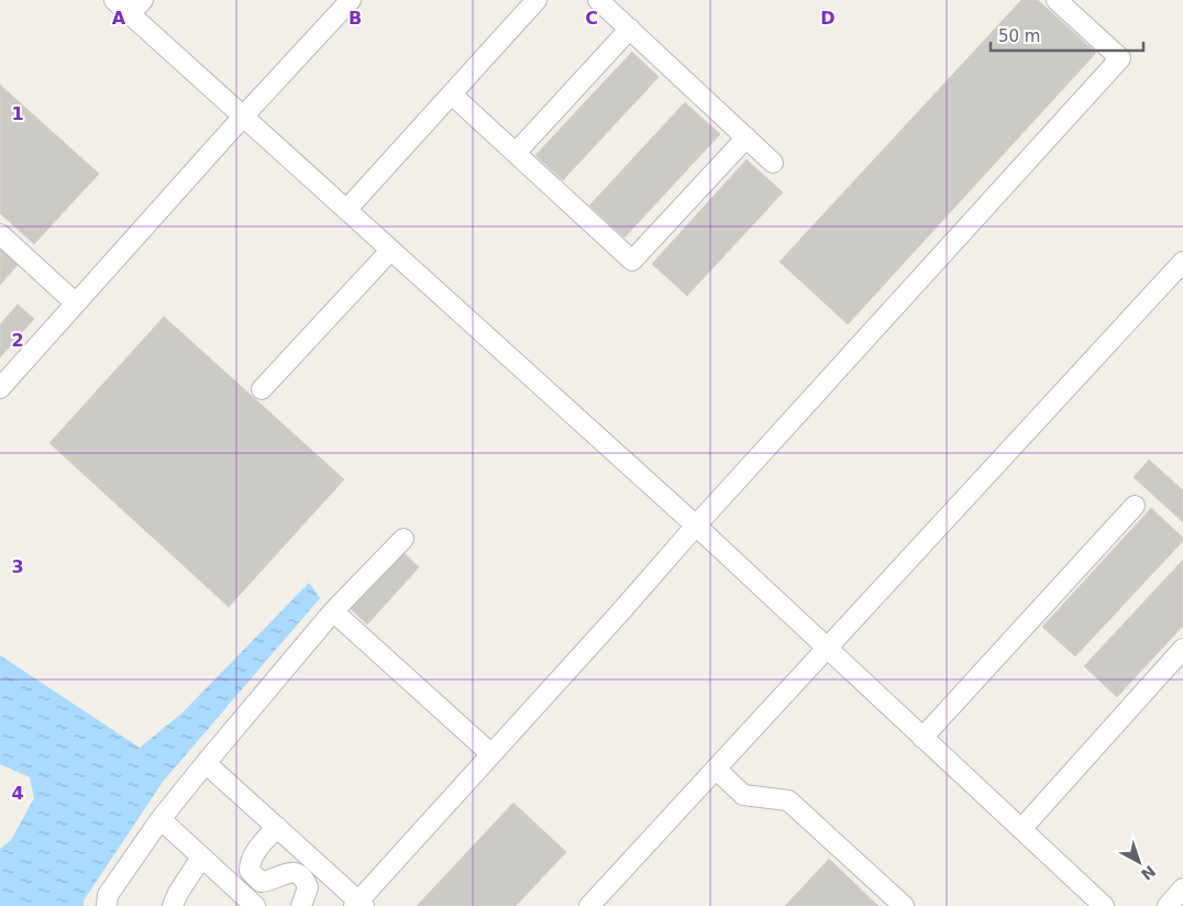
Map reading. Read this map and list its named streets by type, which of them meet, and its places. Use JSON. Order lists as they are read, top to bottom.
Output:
{
  "scale_bar": "50 m",
  "north": "bottom right",
  "grid": {
    "columns": [
      "A",
      "B",
      "C",
      "D"
    ],
    "rows": [
      "1",
      "2",
      "3",
      "4"
    ]
  }
}
